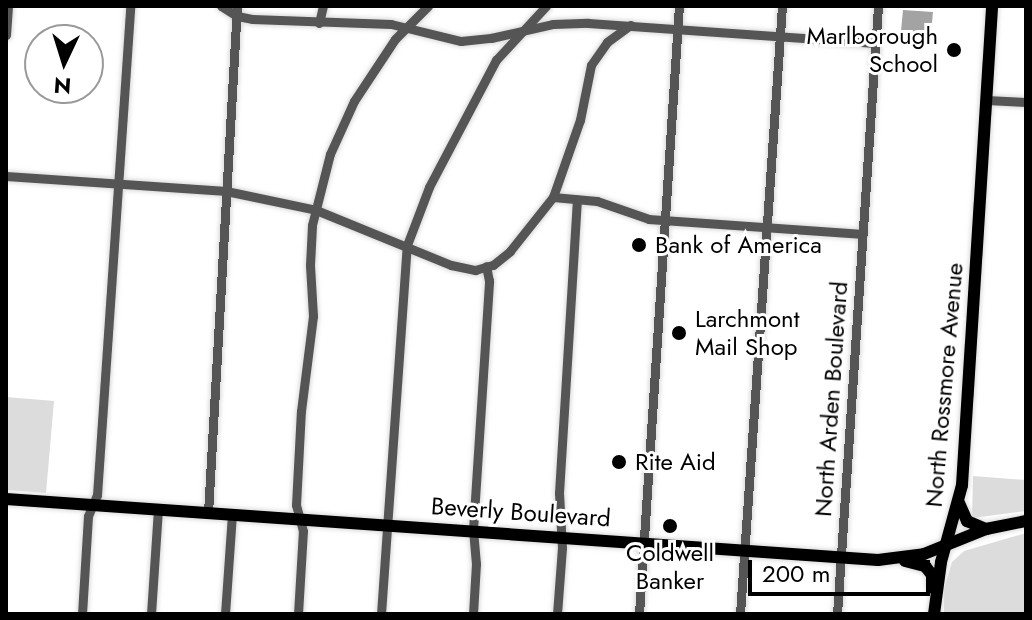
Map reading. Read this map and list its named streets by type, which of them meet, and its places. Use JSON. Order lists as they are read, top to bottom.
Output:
{
  "streets": {
    "main road": ["North Rossmore Avenue", "Beverly Boulevard"],
    "street": ["North Arden Boulevard"]
  },
  "crossings": [
    ["North Rossmore Avenue", "Beverly Boulevard"],
    ["North Arden Boulevard", "Beverly Boulevard"]
  ],
  "places": [
    "Marlborough School",
    "Bank of America",
    "Larchmont Mail Shop",
    "Rite Aid",
    "Coldwell Banker"
  ],
  "scale_bar": "200 m",
  "north": "bottom"
}
